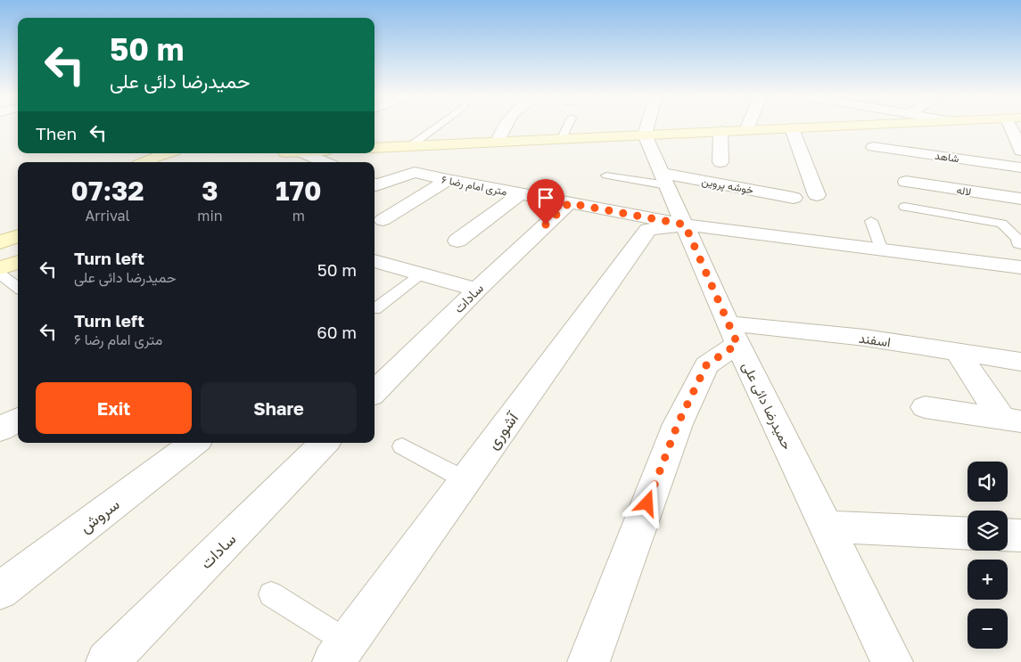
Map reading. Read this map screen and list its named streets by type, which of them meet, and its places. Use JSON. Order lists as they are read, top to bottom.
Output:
{
  "streets": {
    "street": [
      "شاهد",
      "۶ متری امام رضا",
      "خوشه پروین",
      "لاله",
      "سادات",
      "اسفند",
      "حمیدرضا دائی علی",
      "آشوری",
      "سروش"
    ]
  },
  "crossings": [
    ["۶ متری امام رضا", "سادات"],
    ["۶ متری امام رضا", "حمیدرضا دائی علی"],
    ["۶ متری امام رضا", "آشوری"],
    ["خوشه پروین", "حمیدرضا دائی علی"],
    ["اسفند", "حمیدرضا دائی علی"],
    ["حمیدرضا دائی علی", "آشوری"]
  ],
  "page": {
    "turn": ["50 m", "حمیدرضا دائی علی"],
    "then": "Then",
    "eta": [
      "07:32",
      "Arrival",
      "3",
      "min",
      "170",
      "m"
    ],
    "list": [
      {
        "name": "Turn left",
        "note": "حمیدرضا دائی علی",
        "value": "50 m"
      },
      {
        "name": "Turn left",
        "note": "۶ متری امام رضا",
        "value": "60 m"
      }
    ],
    "buttons": ["Exit", "Share"],
    "map_buttons": ["+", "−"]
  }
}
